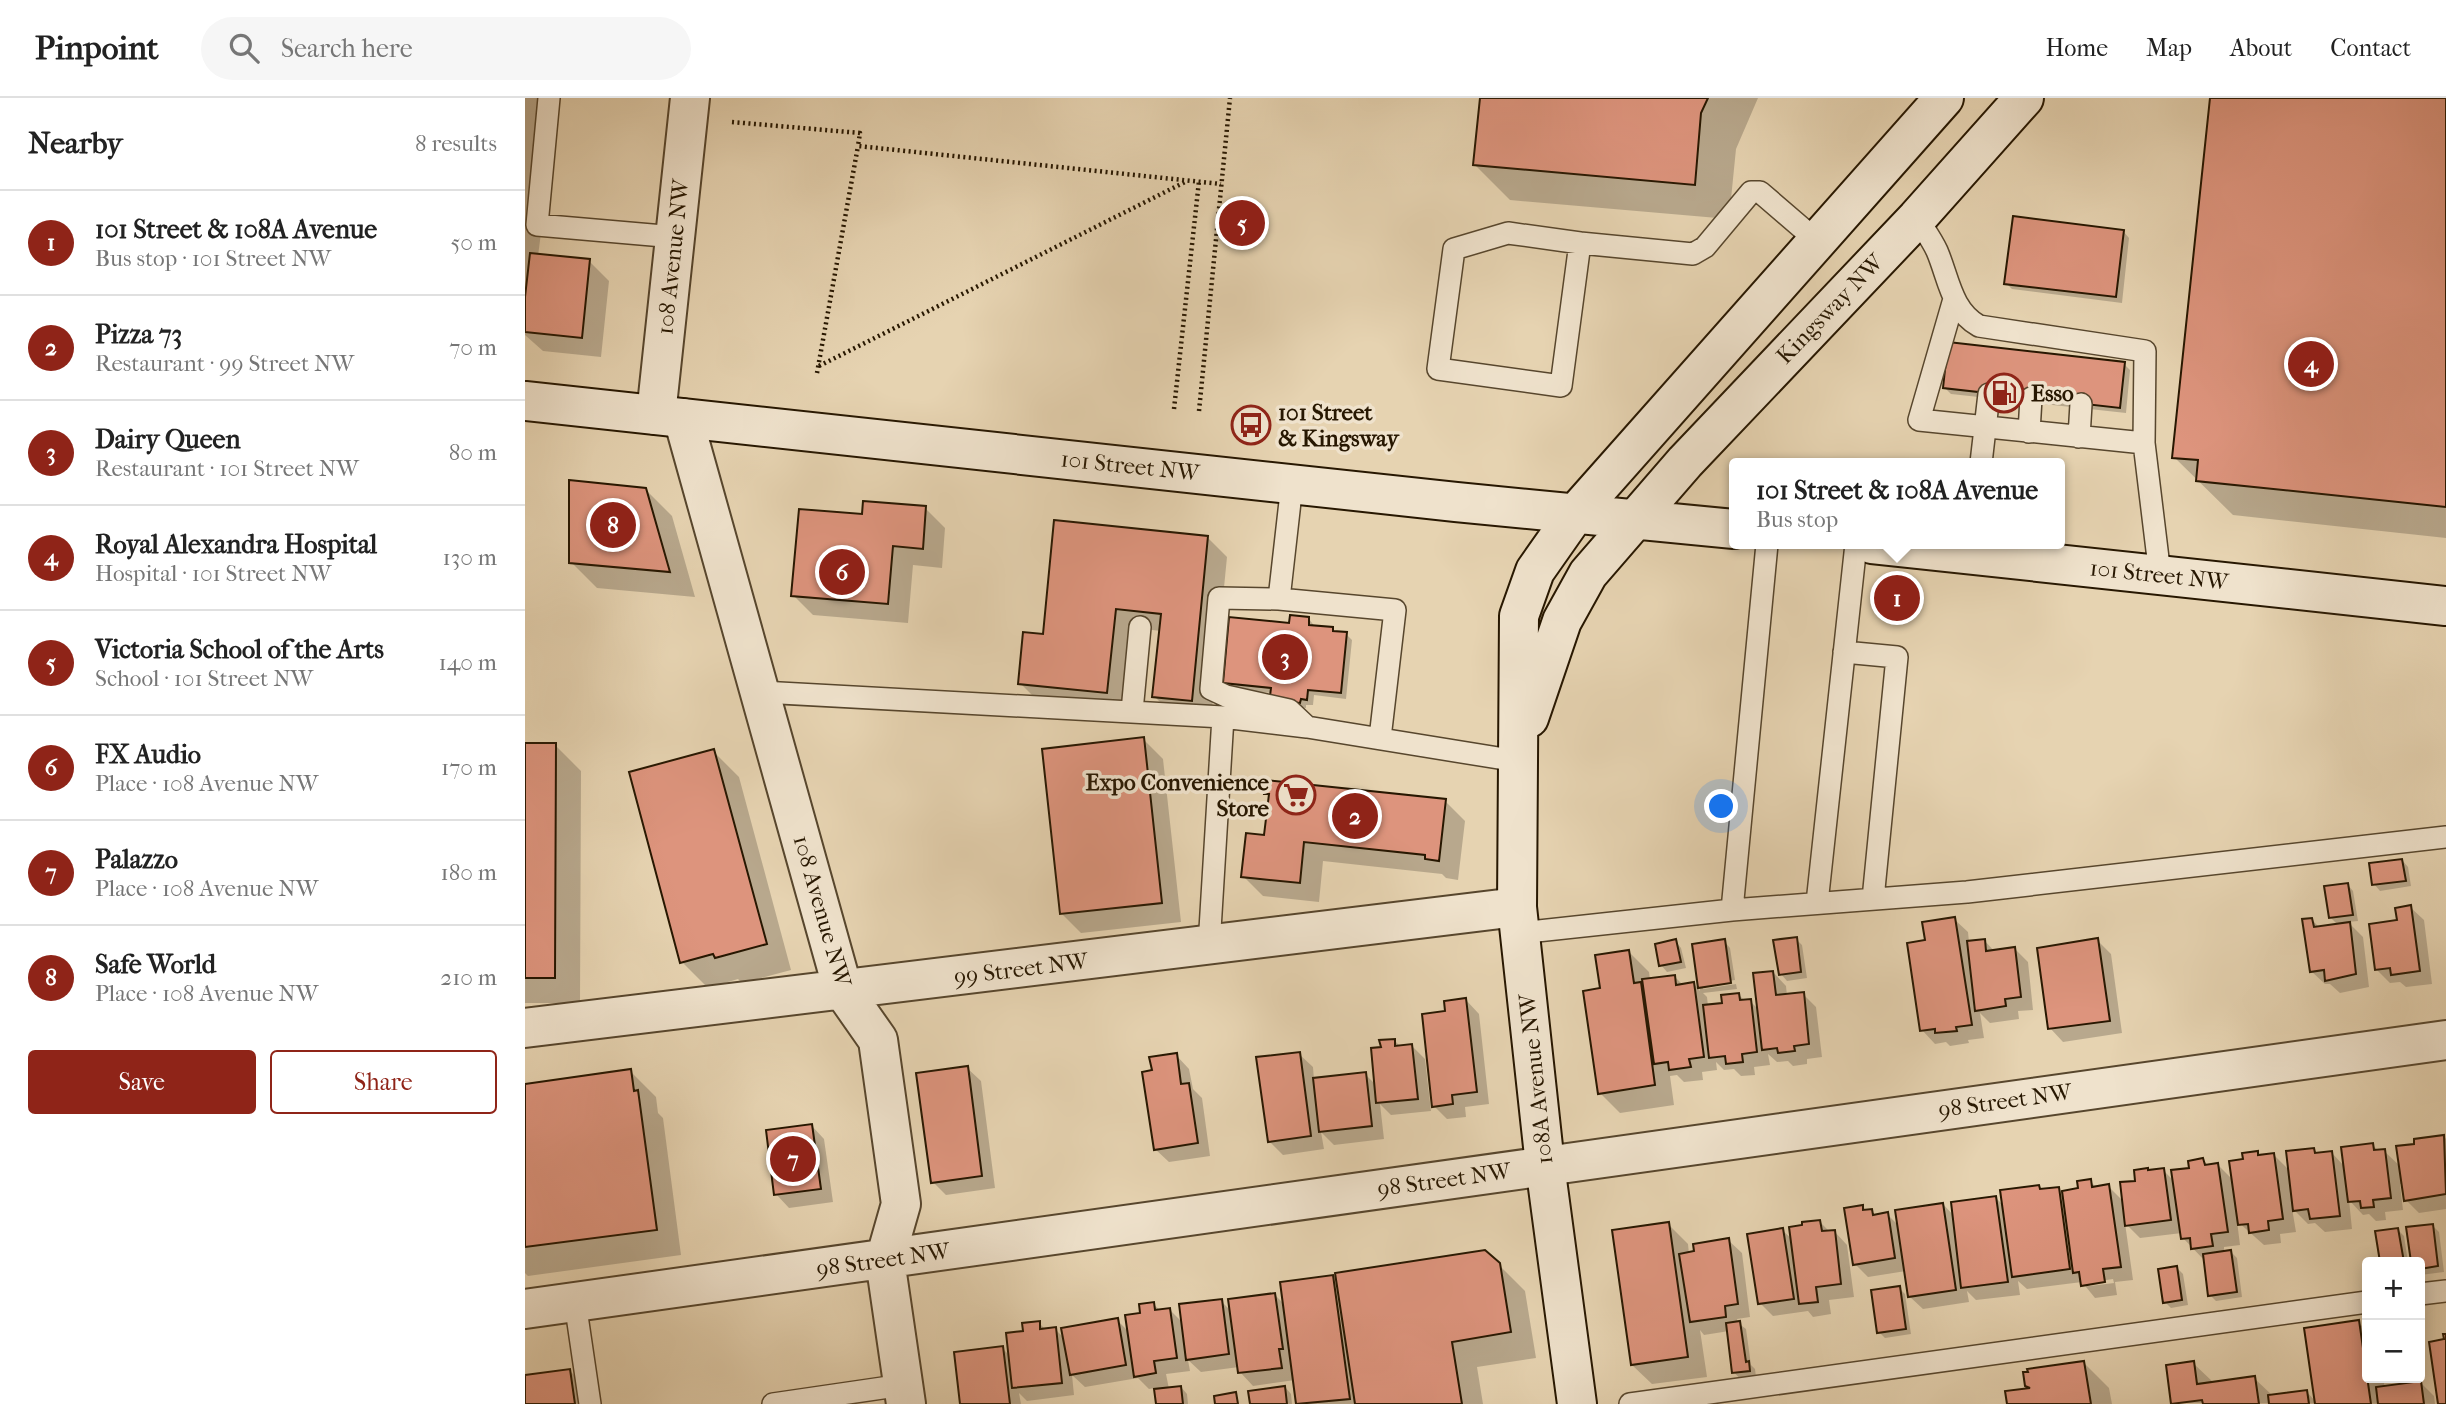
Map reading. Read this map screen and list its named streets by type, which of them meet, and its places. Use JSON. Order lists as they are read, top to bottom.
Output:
{
  "streets": {
    "street": [
      "108 Avenue NW",
      "Kingsway NW",
      "101 Street NW",
      "99 Street NW",
      "108A Avenue NW",
      "98 Street NW"
    ]
  },
  "crossings": [
    ["108 Avenue NW", "101 Street NW"],
    ["108 Avenue NW", "99 Street NW"],
    ["108 Avenue NW", "98 Street NW"],
    ["Kingsway NW", "101 Street NW"],
    ["Kingsway NW", "108A Avenue NW"],
    ["101 Street NW", "108A Avenue NW"],
    ["99 Street NW", "108A Avenue NW"],
    ["108A Avenue NW", "98 Street NW"]
  ],
  "places": {
    "fuel station": ["Esso"],
    "bus stop": ["101 Street & Kingsway"],
    "supermarket": ["Expo Convenience Store"]
  },
  "page": {
    "header": "Pinpoint",
    "search": "Search here",
    "nav": [
      "Home",
      "Map",
      "About",
      "Contact"
    ],
    "heading": ["Nearby", "8 results"],
    "list": [
      {
        "mark": "1",
        "name": "101 Street & 108A Avenue",
        "note": "Bus stop · 101 Street NW",
        "value": "50 m"
      },
      {
        "mark": "2",
        "name": "Pizza 73",
        "note": "Restaurant · 99 Street NW",
        "value": "70 m"
      },
      {
        "mark": "3",
        "name": "Dairy Queen",
        "note": "Restaurant · 101 Street NW",
        "value": "80 m"
      },
      {
        "mark": "4",
        "name": "Royal Alexandra Hospital",
        "note": "Hospital · 101 Street NW",
        "value": "130 m"
      },
      {
        "mark": "5",
        "name": "Victoria School of the Arts",
        "note": "School · 101 Street NW",
        "value": "140 m"
      },
      {
        "mark": "6",
        "name": "FX Audio",
        "note": "Place · 108 Avenue NW",
        "value": "170 m"
      },
      {
        "mark": "7",
        "name": "Palazzo",
        "note": "Place · 108 Avenue NW",
        "value": "180 m"
      },
      {
        "mark": "8",
        "name": "Safe World",
        "note": "Place · 108 Avenue NW",
        "value": "210 m"
      }
    ],
    "pins": [
      "5",
      "4",
      "8",
      "6",
      "1",
      "3",
      "2",
      "7"
    ],
    "popup": ["101 Street & 108A Avenue", "Bus stop"],
    "buttons": ["Save", "Share"],
    "map_buttons": ["+", "−"]
  }
}
